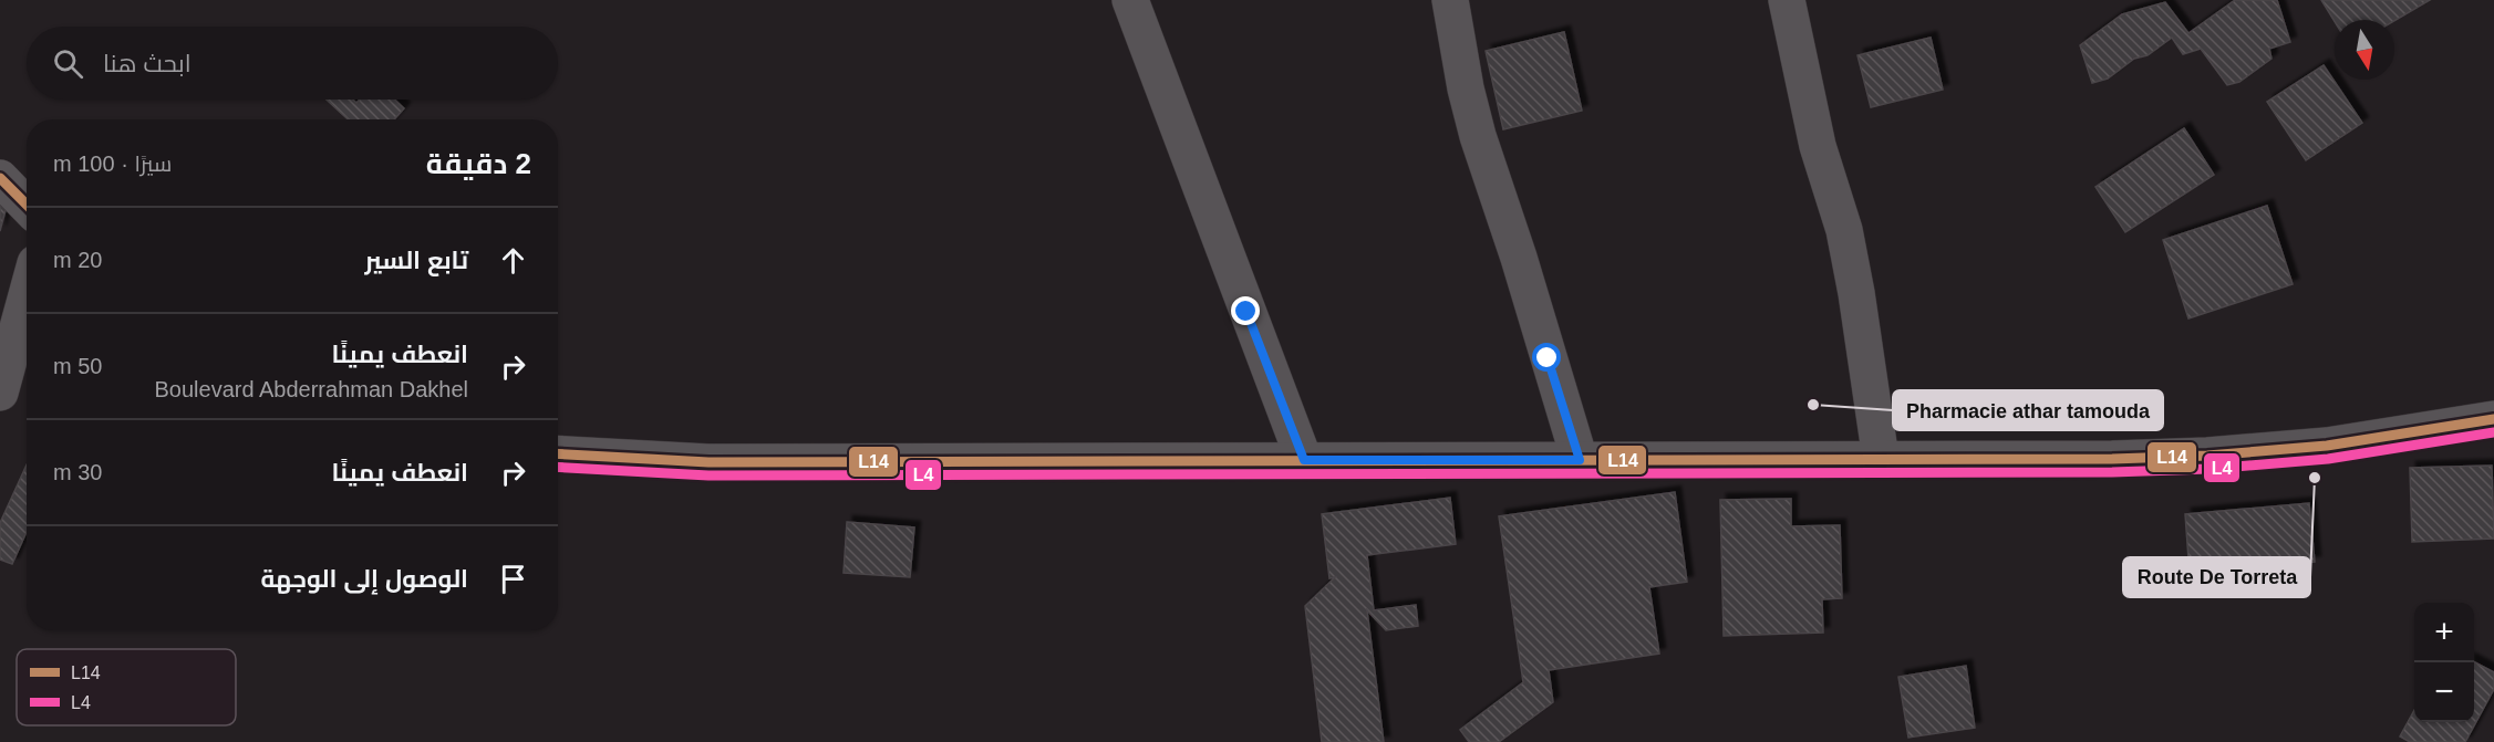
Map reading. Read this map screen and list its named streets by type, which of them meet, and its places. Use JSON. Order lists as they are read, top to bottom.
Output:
{
  "places": ["Pharmacie athar tamouda", "Route De Torreta"],
  "lines": ["transit line L14", "transit line L4"],
  "legend": ["L14", "L4"],
  "north": "bottom",
  "page": {
    "search": "ابحث هنا",
    "heading": ["2 دقيقة", "سيرًا · 100 m"],
    "list": [
      ["تابع السير", "20 m"],
      ["انعطف يمينًا", "Boulevard Abderrahman Dakhel", "50 m"],
      ["انعطف يمينًا", "30 m"],
      "الوصول إلى الوجهة"
    ],
    "map_buttons": ["+", "−"]
  }
}
